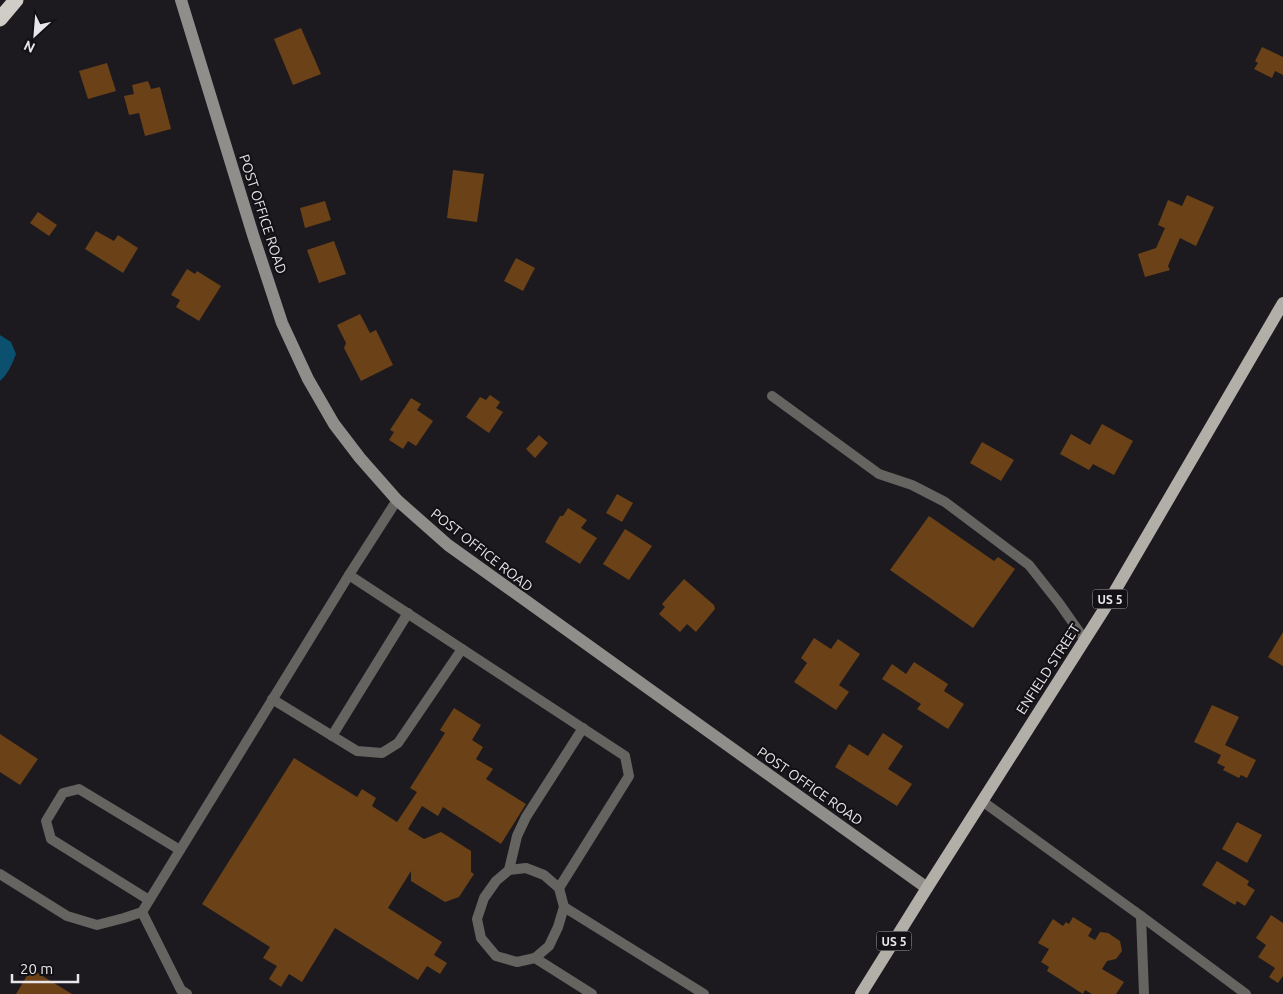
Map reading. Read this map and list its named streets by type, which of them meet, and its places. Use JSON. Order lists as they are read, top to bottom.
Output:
{
  "streets": {
    "main road": ["US 5", "ENFIELD STREET"],
    "street": ["POST OFFICE ROAD"]
  },
  "crossings": [
    ["POST OFFICE ROAD", "ENFIELD STREET"]
  ],
  "scale_bar": "20 m",
  "north": "bottom left"
}
